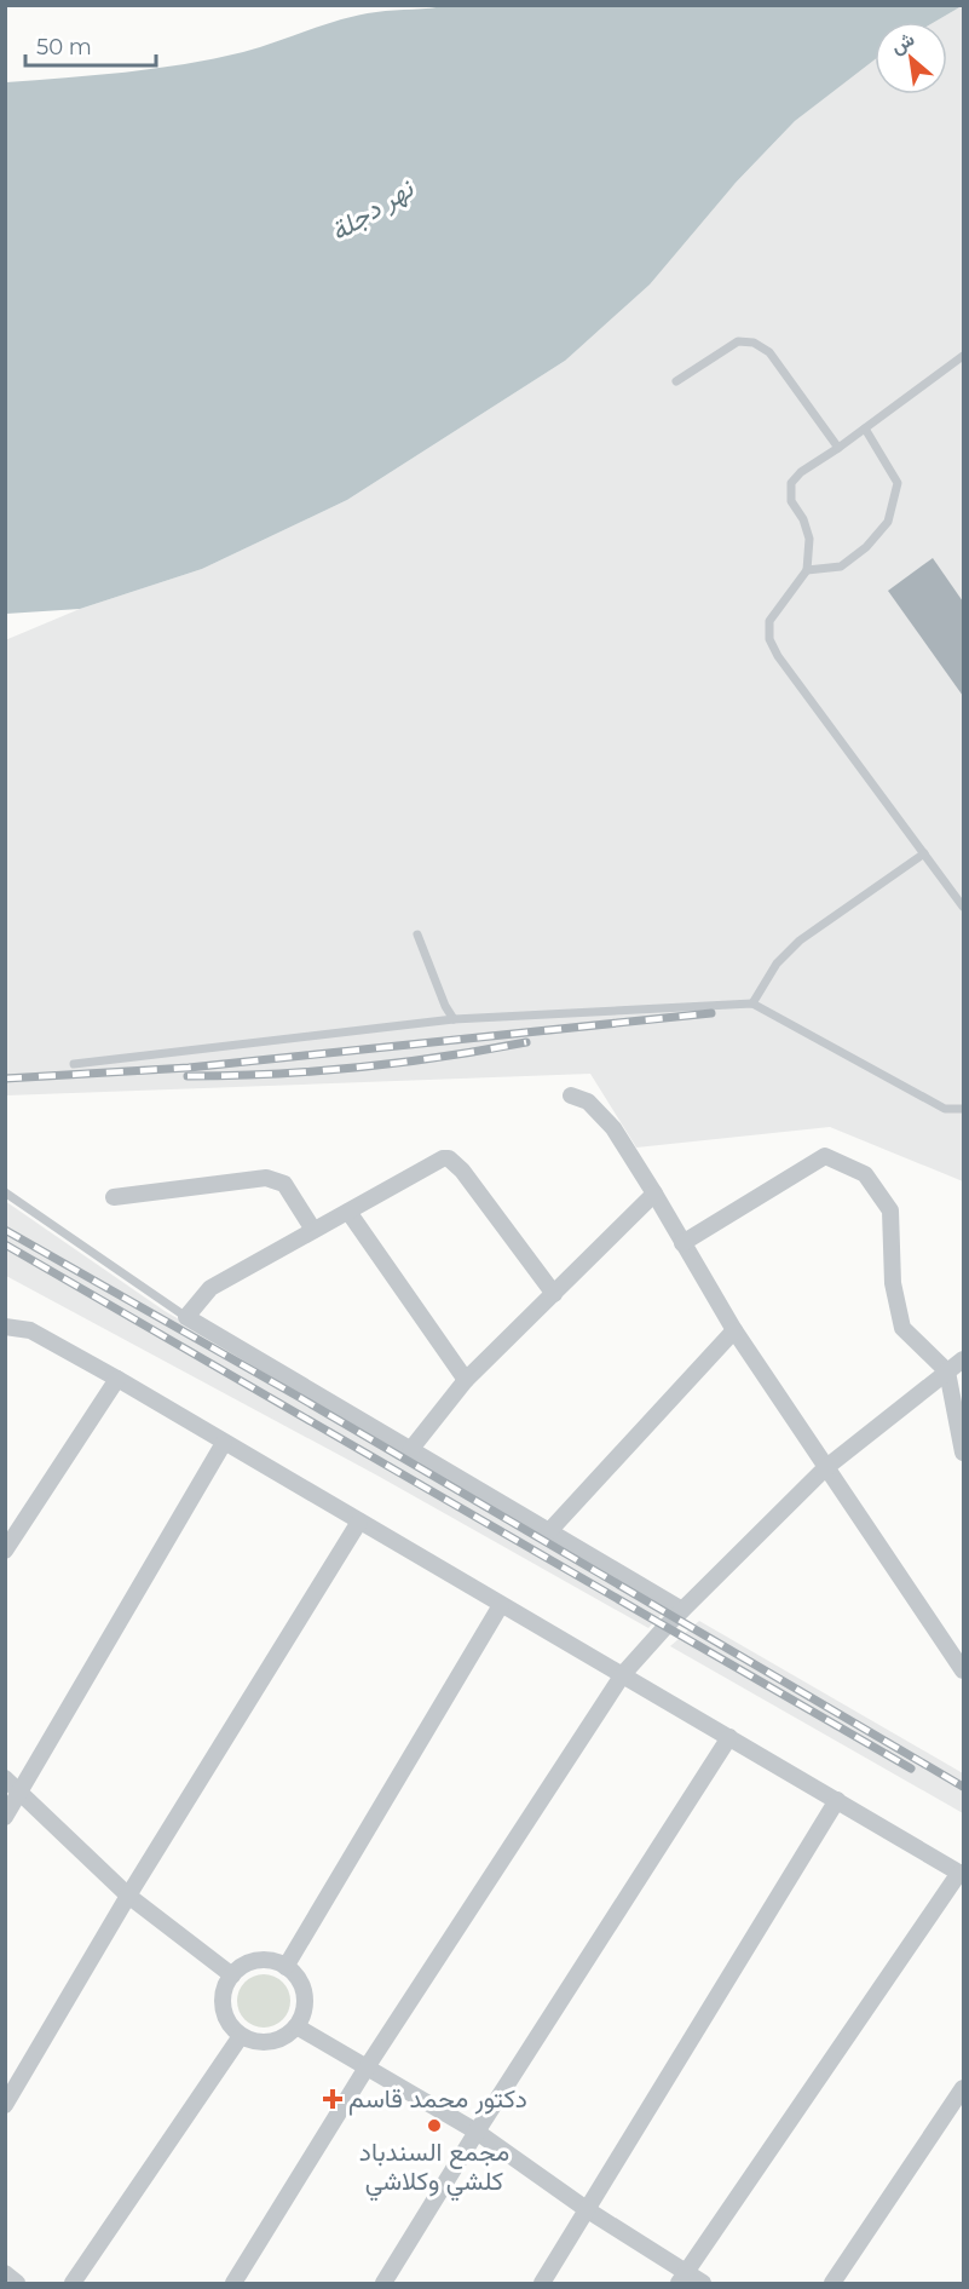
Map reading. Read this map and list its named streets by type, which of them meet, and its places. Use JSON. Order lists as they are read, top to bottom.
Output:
{
  "water": ["نهر دجلة"],
  "places": {
    "health": ["دكتور محمد قاسم"],
    "other": ["مجمع السندباد كلشي وكلاشي"]
  },
  "scale_bar": "50 m",
  "north": "top left"
}
